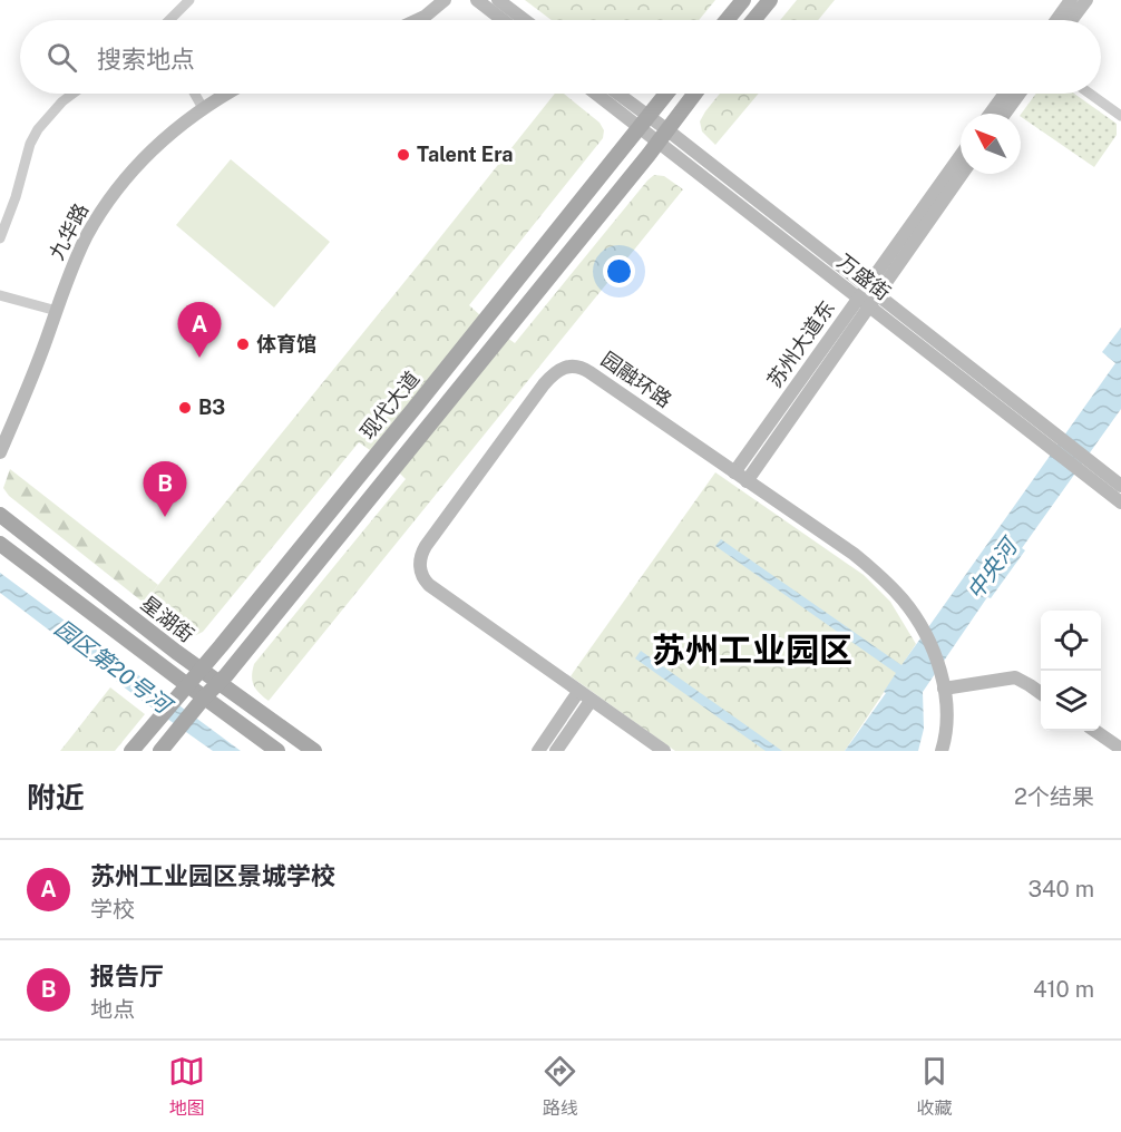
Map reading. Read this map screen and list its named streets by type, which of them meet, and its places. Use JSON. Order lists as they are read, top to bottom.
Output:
{
  "streets": {
    "main road": [
      "九华路",
      "万盛街",
      "苏州大道东",
      "园融环路",
      "现代大道",
      "星湖街"
    ]
  },
  "crossings": [
    ["万盛街", "苏州大道东"],
    ["万盛街", "现代大道"],
    ["苏州大道东", "园融环路"],
    ["现代大道", "星湖街"]
  ],
  "districts": ["苏州工业园区"],
  "water": ["中央河", "园区第20号河"],
  "places": ["Talent Era", "体育馆", "B3"],
  "north": "top left",
  "page": {
    "search": "搜索地点",
    "pins": ["A", "B"],
    "heading": ["附近", "2个结果"],
    "list": [
      {
        "mark": "A",
        "name": "苏州工业园区景城学校",
        "note": "学校",
        "value": "340 m"
      },
      {
        "mark": "B",
        "name": "报告厅",
        "note": "地点",
        "value": "410 m"
      }
    ],
    "nav": ["地图", "路线", "收藏"]
  }
}
